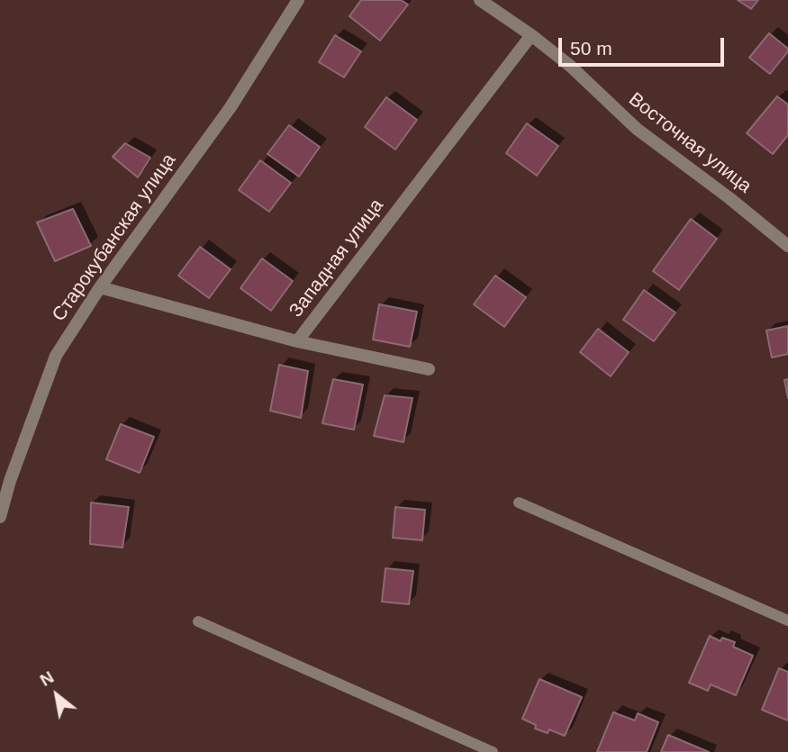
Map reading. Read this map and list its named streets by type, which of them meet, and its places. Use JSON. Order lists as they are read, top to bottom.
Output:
{
  "streets": {
    "street": ["Восточная улица", "Старокубанская улица", "Западная улица"]
  },
  "crossings": [
    ["Восточная улица", "Западная улица"],
    ["Старокубанская улица", "Западная улица"]
  ],
  "scale_bar": "50 m",
  "north": "top left"
}
